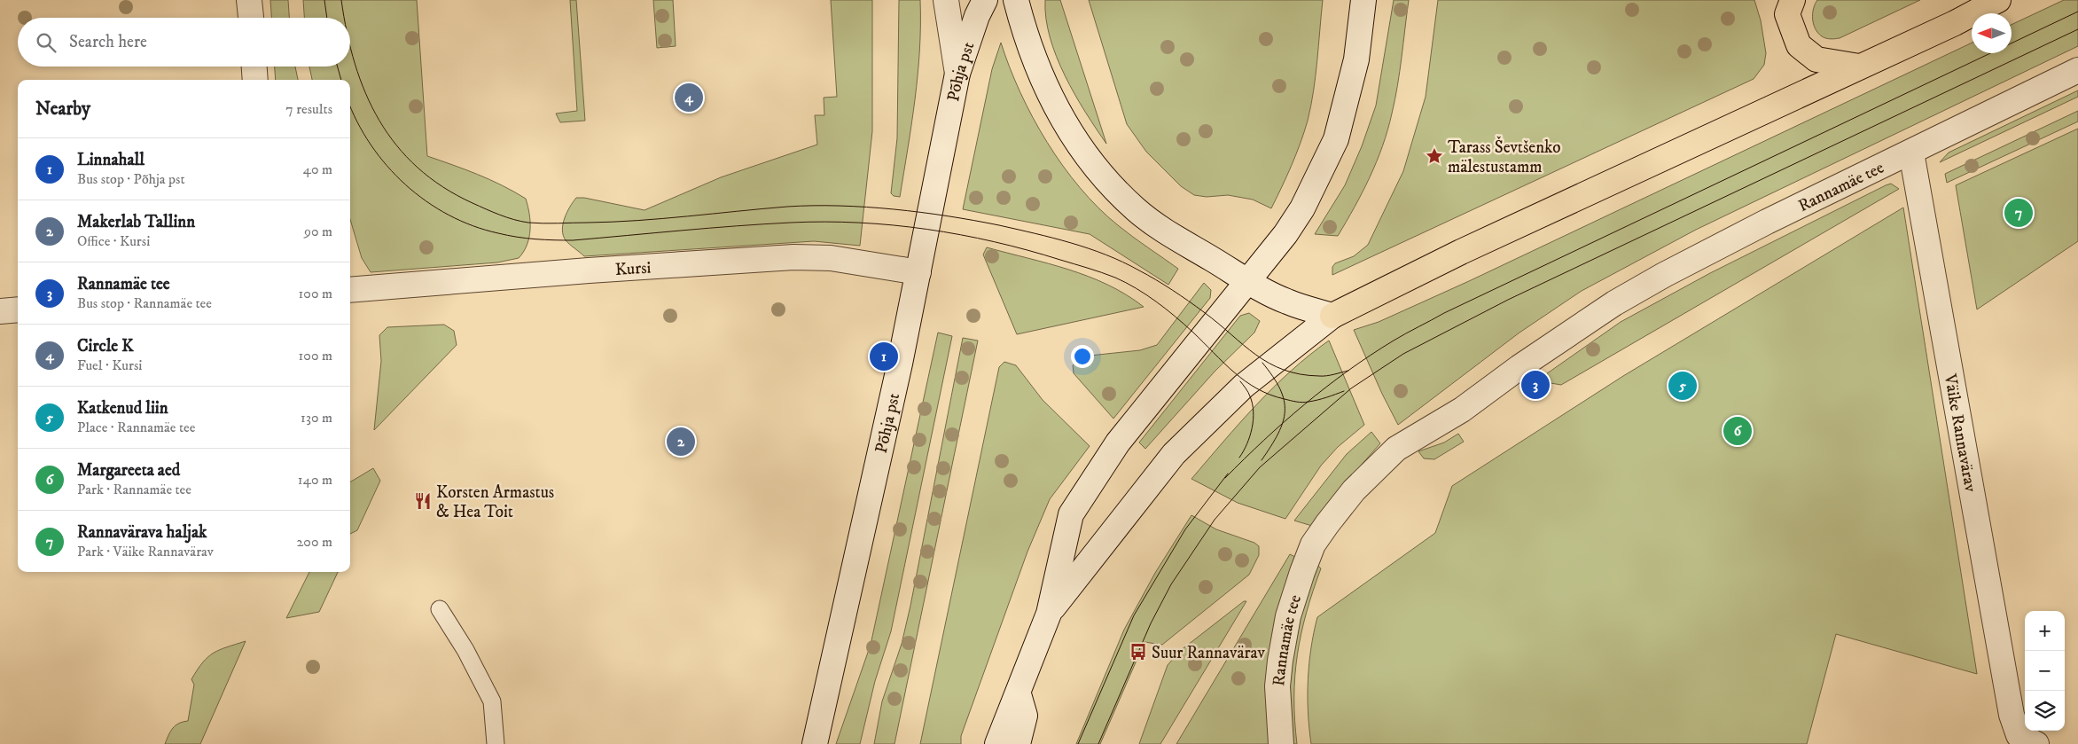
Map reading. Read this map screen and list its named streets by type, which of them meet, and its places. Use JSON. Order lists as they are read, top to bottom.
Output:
{
  "streets": {
    "main road": [
      "Põhja pst",
      "Rannamäe tee",
      "Kursi",
      "Väike Rannavärav"
    ]
  },
  "crossings": [
    ["Põhja pst", "Kursi"],
    ["Rannamäe tee", "Väike Rannavärav"]
  ],
  "places": {
    "place": ["Tarass Ševtšenko mälestustamm"],
    "restaurant": ["Korsten Armastus & Hea Toit"],
    "bus stop": ["Suur Rannavärav"]
  },
  "north": "left",
  "page": {
    "search": "Search here",
    "heading": ["Nearby", "7 results"],
    "pins": [
      "4",
      "7",
      "1",
      "3",
      "5",
      "6",
      "2"
    ],
    "list": [
      {
        "mark": "1",
        "name": "Linnahall",
        "note": "Bus stop · Põhja pst",
        "value": "40 m"
      },
      {
        "mark": "2",
        "name": "Makerlab Tallinn",
        "note": "Office · Kursi",
        "value": "90 m"
      },
      {
        "mark": "3",
        "name": "Rannamäe tee",
        "note": "Bus stop · Rannamäe tee",
        "value": "100 m"
      },
      {
        "mark": "4",
        "name": "Circle K",
        "note": "Fuel · Kursi",
        "value": "100 m"
      },
      {
        "mark": "5",
        "name": "Katkenud liin",
        "note": "Place · Rannamäe tee",
        "value": "130 m"
      },
      {
        "mark": "6",
        "name": "Margareeta aed",
        "note": "Park · Rannamäe tee",
        "value": "140 m"
      },
      {
        "mark": "7",
        "name": "Rannavärava haljak",
        "note": "Park · Väike Rannavärav",
        "value": "200 m"
      }
    ],
    "map_buttons": ["+", "−"]
  }
}
